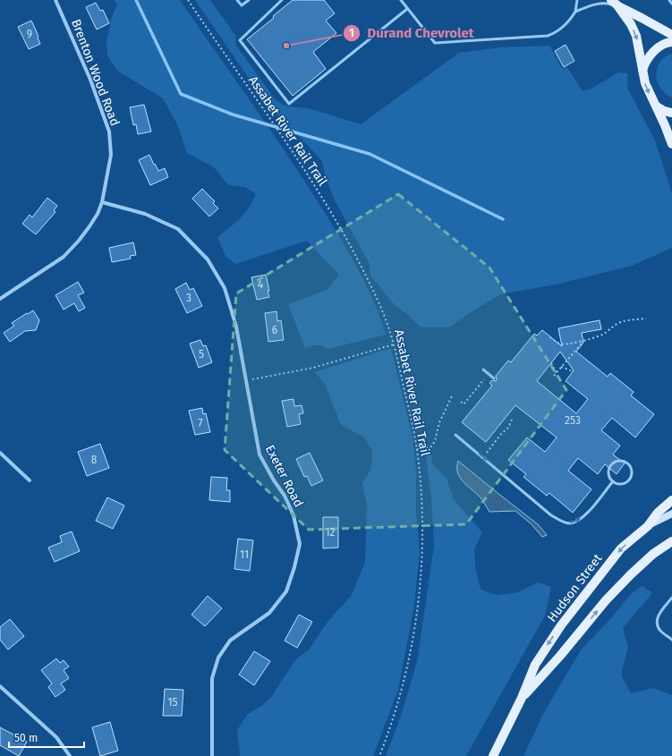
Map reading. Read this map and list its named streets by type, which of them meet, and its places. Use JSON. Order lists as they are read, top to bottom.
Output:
{
  "streets": {
    "main road": ["Hudson Street"],
    "street": ["Brenton Wood Road", "Exeter Road"],
    "path": ["Assabet River Rail Trail"]
  },
  "crossings": [
    ["Brenton Wood Road", "Exeter Road"]
  ],
  "places": ["Durand Chevrolet"],
  "house_numbers": [
    "9",
    "4",
    "3",
    "6",
    "5",
    "253",
    "7",
    "8",
    "12",
    "11",
    "15"
  ],
  "scale_bar": "50 m"
}
